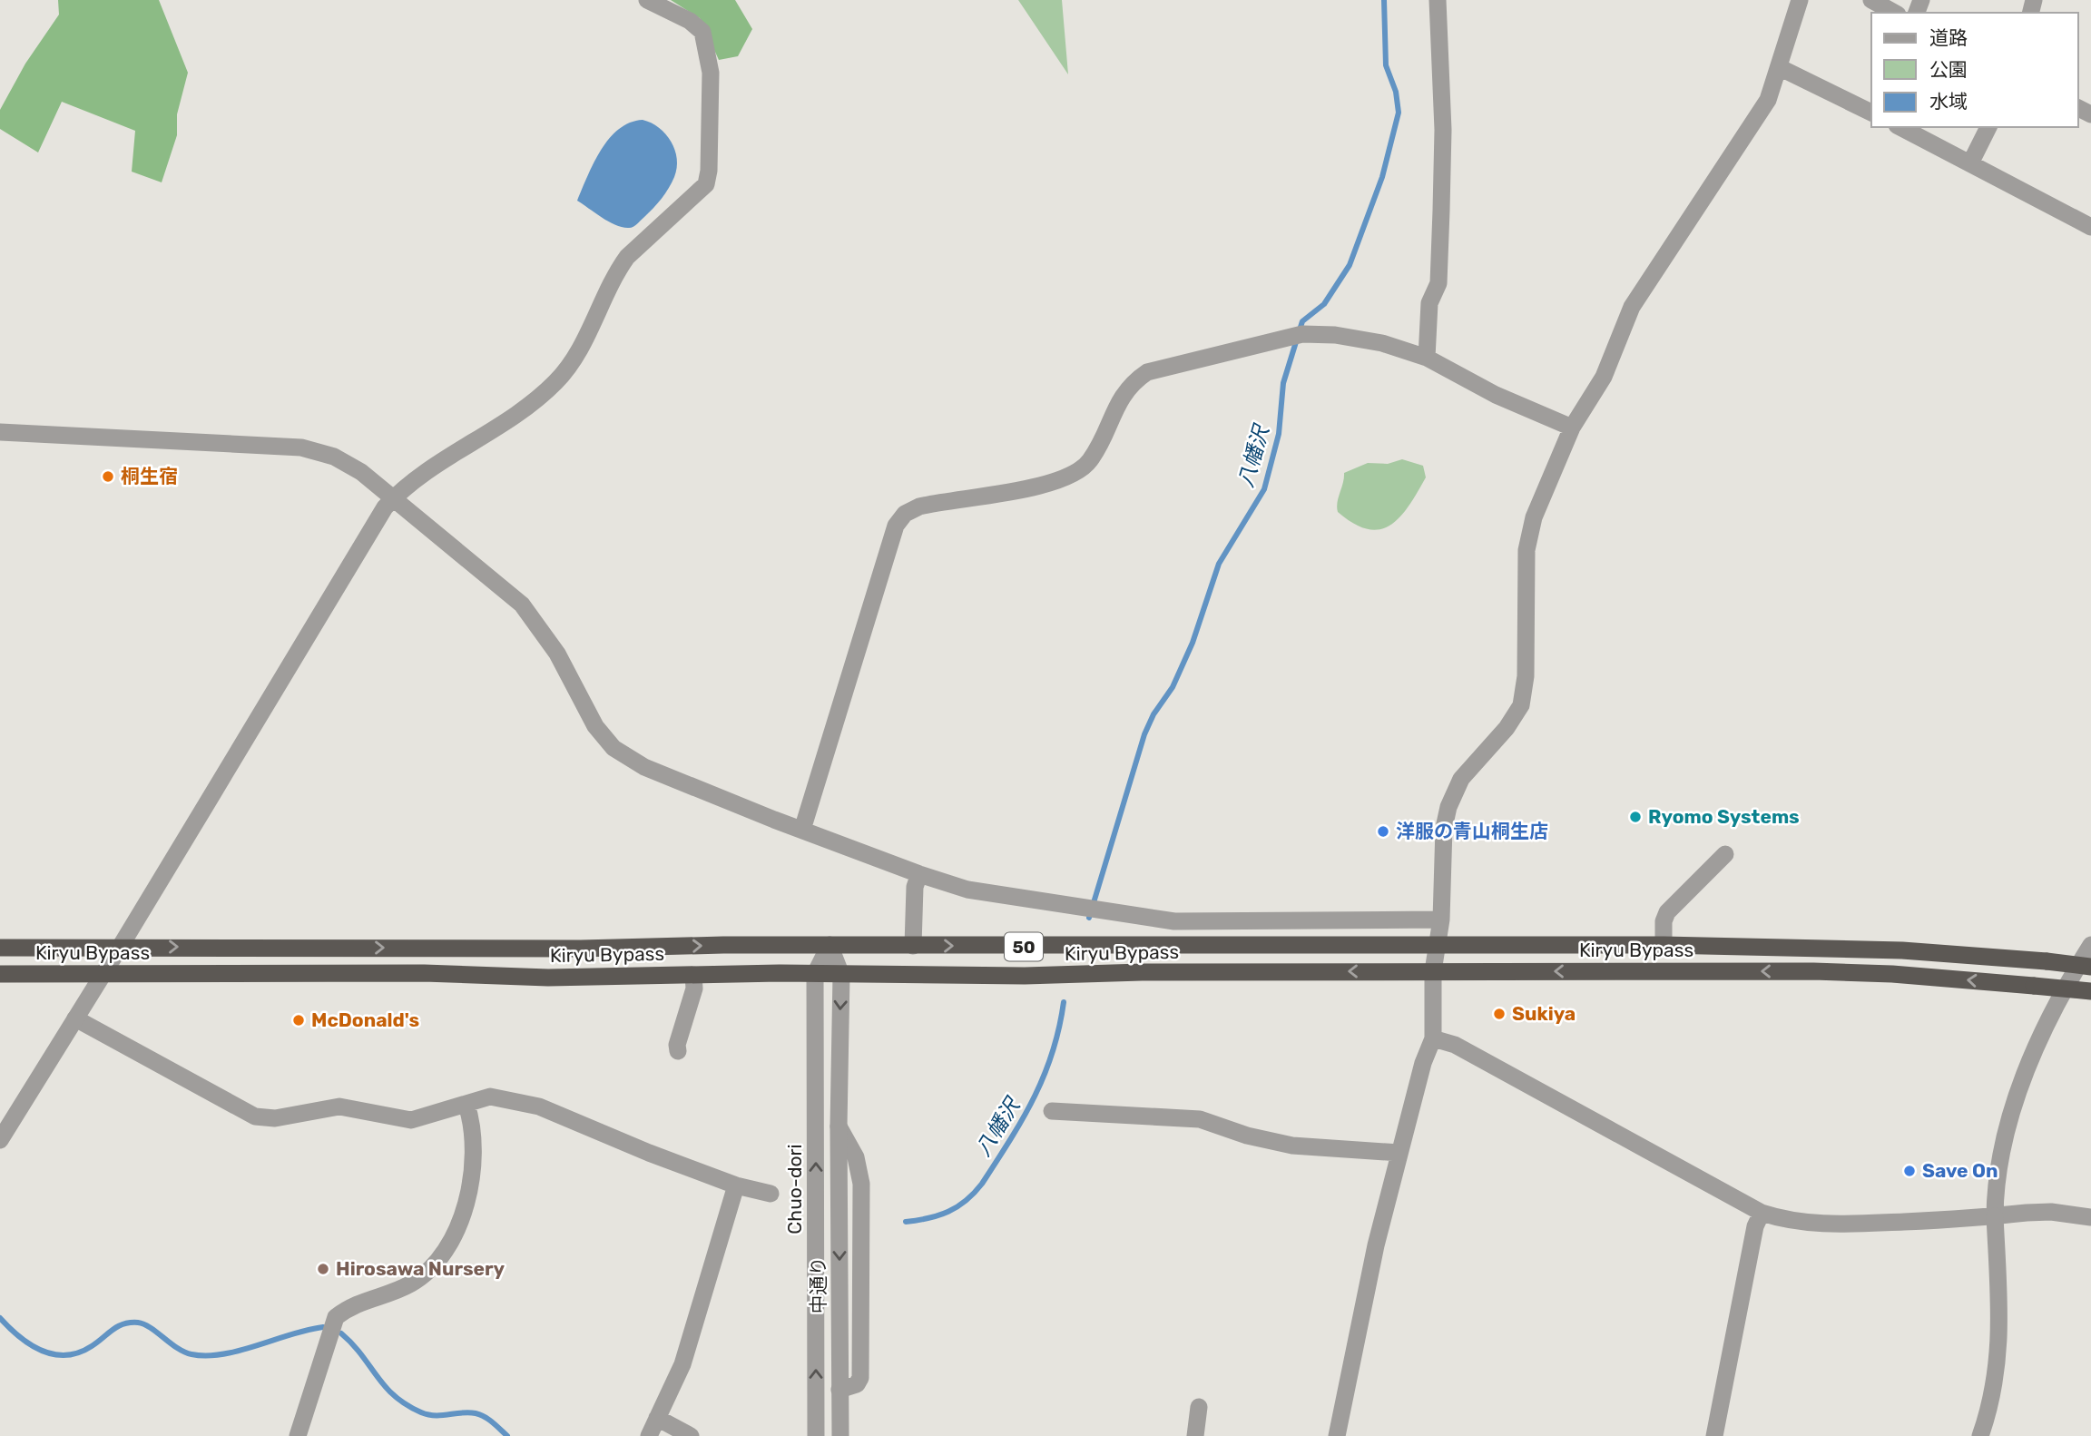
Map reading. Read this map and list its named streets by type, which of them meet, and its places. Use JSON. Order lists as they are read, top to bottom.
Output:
{
  "streets": {
    "highway": ["50", "Kiryu Bypass"],
    "street": ["Chuo-dori", "中通り"]
  },
  "crossings": [
    ["Kiryu Bypass", "Chuo-dori"],
    ["Kiryu Bypass", "中通り"],
    ["Chuo-dori", "中通り"]
  ],
  "water": ["八幡沢"],
  "places": [
    "桐生宿",
    "Ryomo Systems",
    "洋服の青山桐生店",
    "Sukiya",
    "McDonald's",
    "Save On",
    "Hirosawa Nursery"
  ],
  "legend": ["道路", "公園", "水域"]
}
